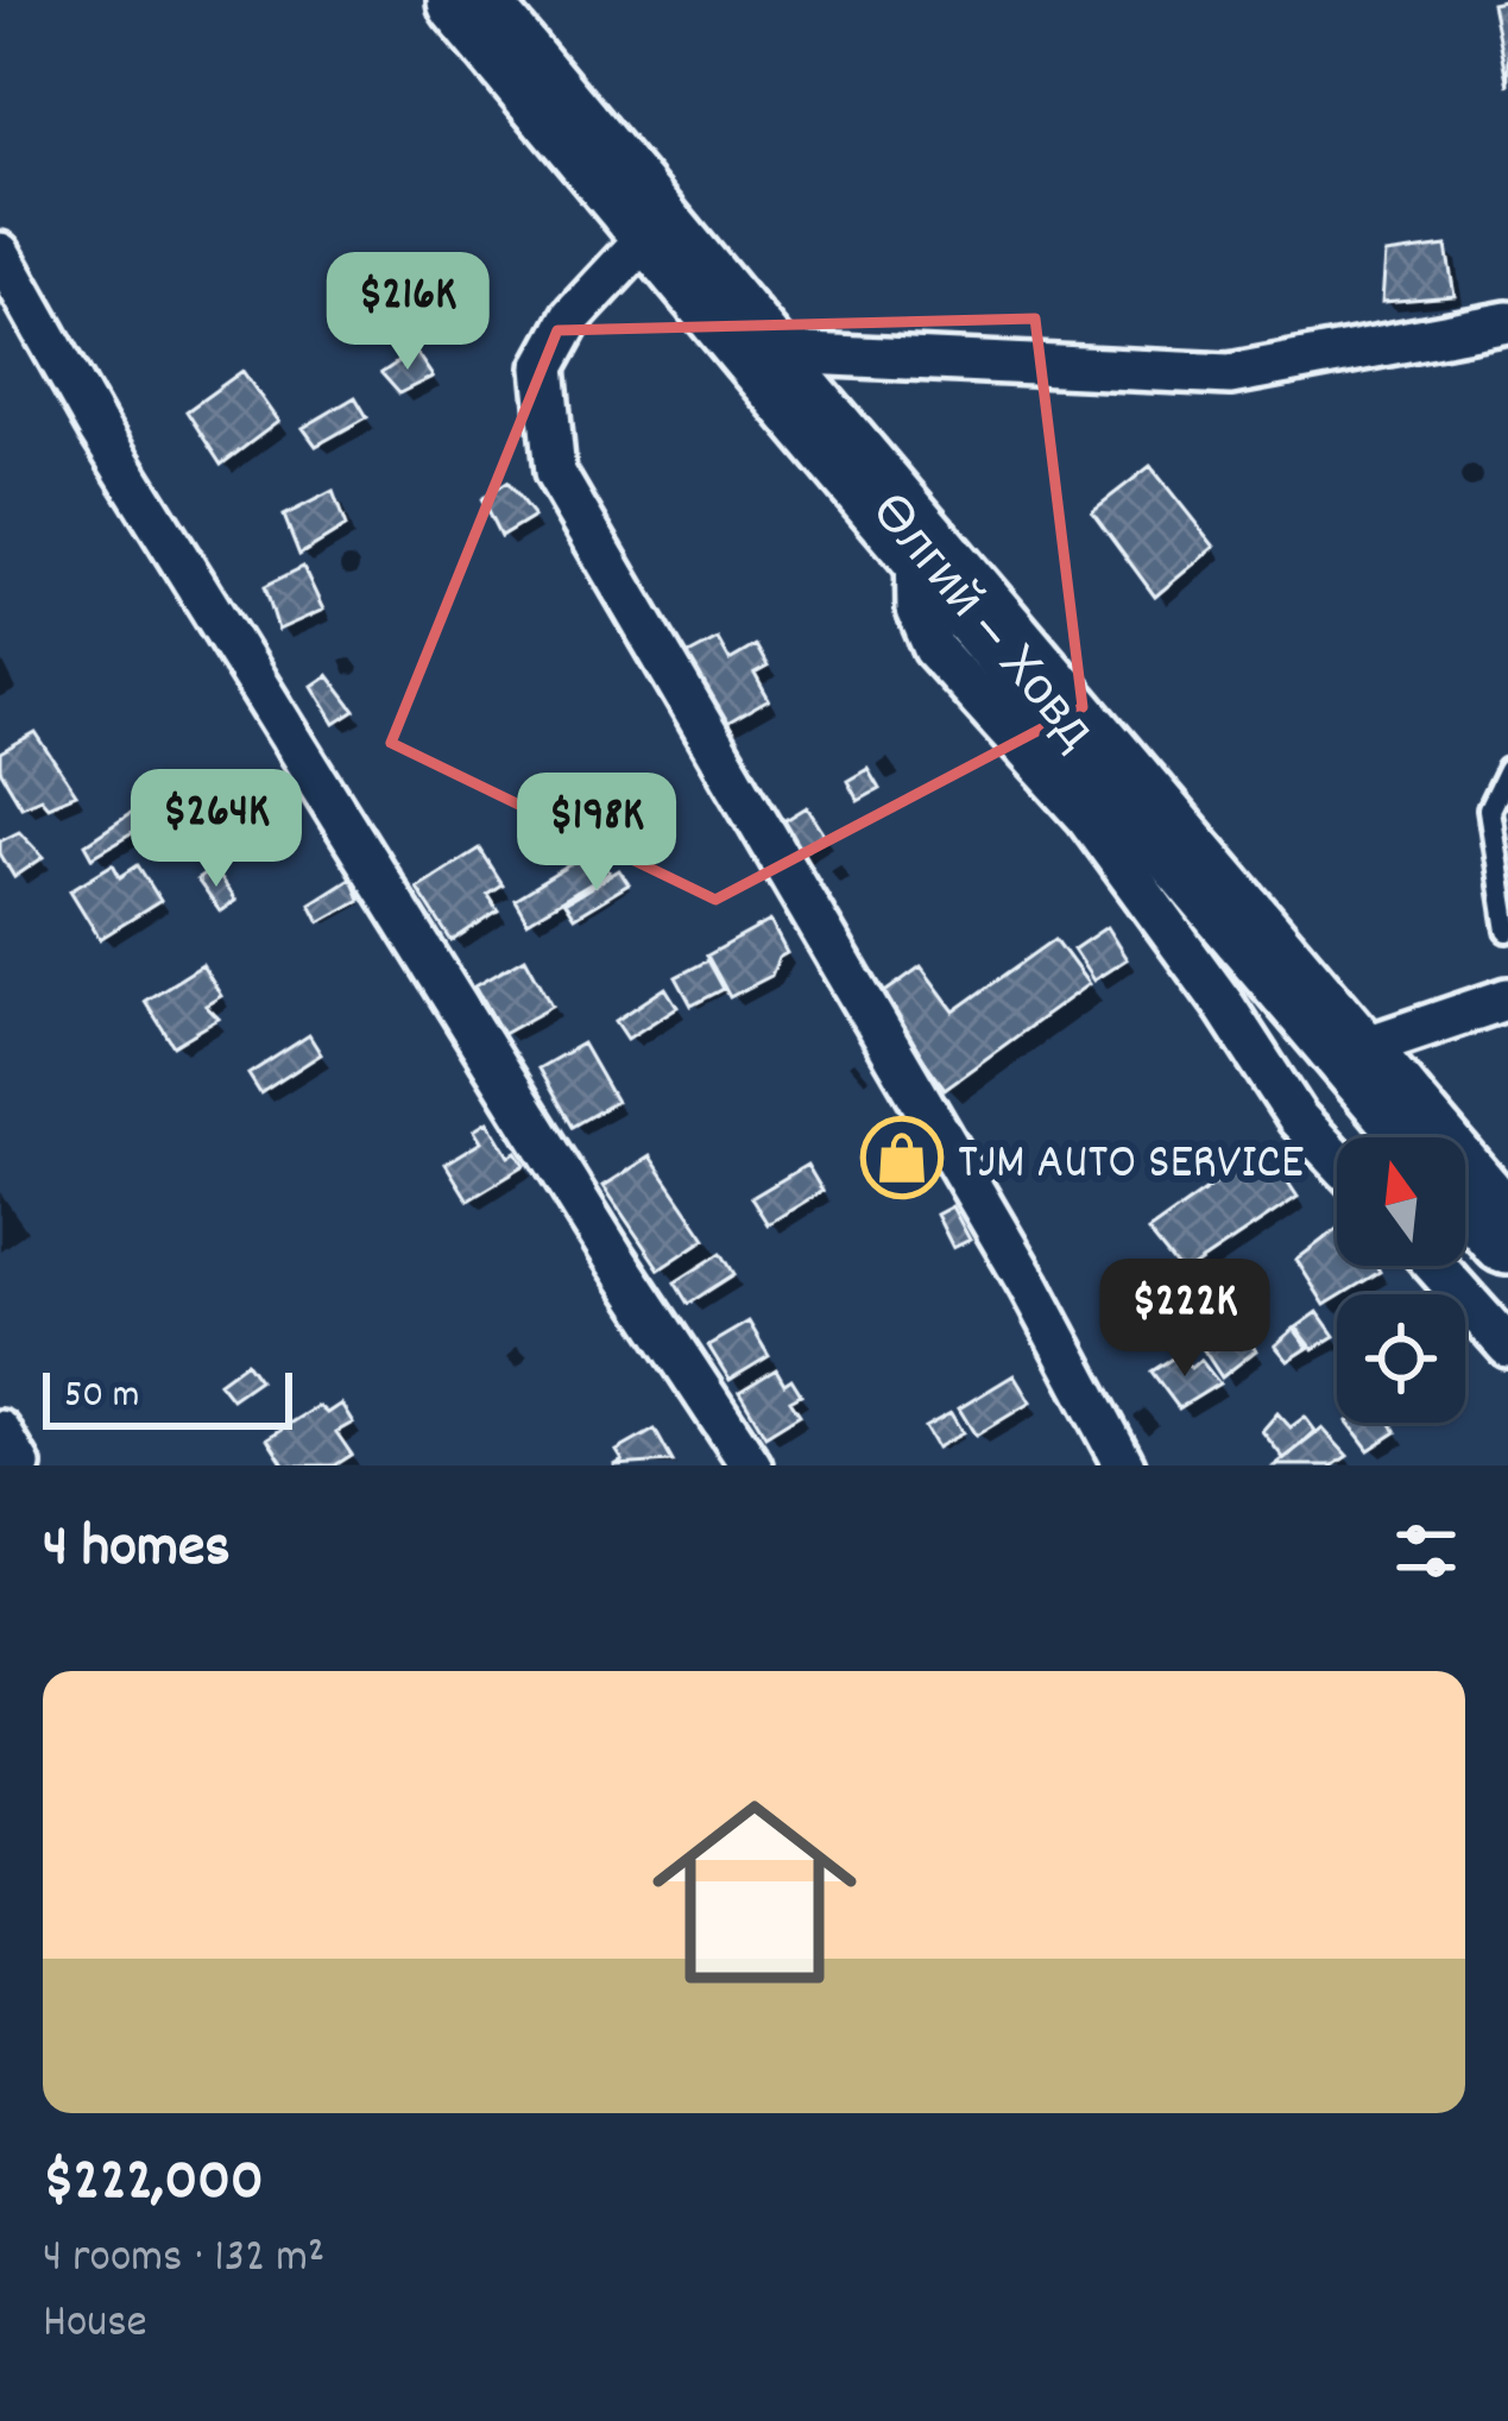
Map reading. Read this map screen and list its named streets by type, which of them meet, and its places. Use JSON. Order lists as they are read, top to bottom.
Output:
{
  "streets": {
    "highway": ["Өлгий — Ховд"]
  },
  "places": {
    "shop": ["TJM AUTO SERVICE"]
  },
  "scale_bar": "50 m",
  "north": "top",
  "page": {
    "price": [
      "$216K",
      "$264K",
      "$198K",
      "$222K"
    ],
    "scale": "50 m",
    "heading": "4 homes",
    "list": [
      {
        "name": "$222,000",
        "note": "4 rooms · 132 m² · House"
      }
    ]
  }
}
